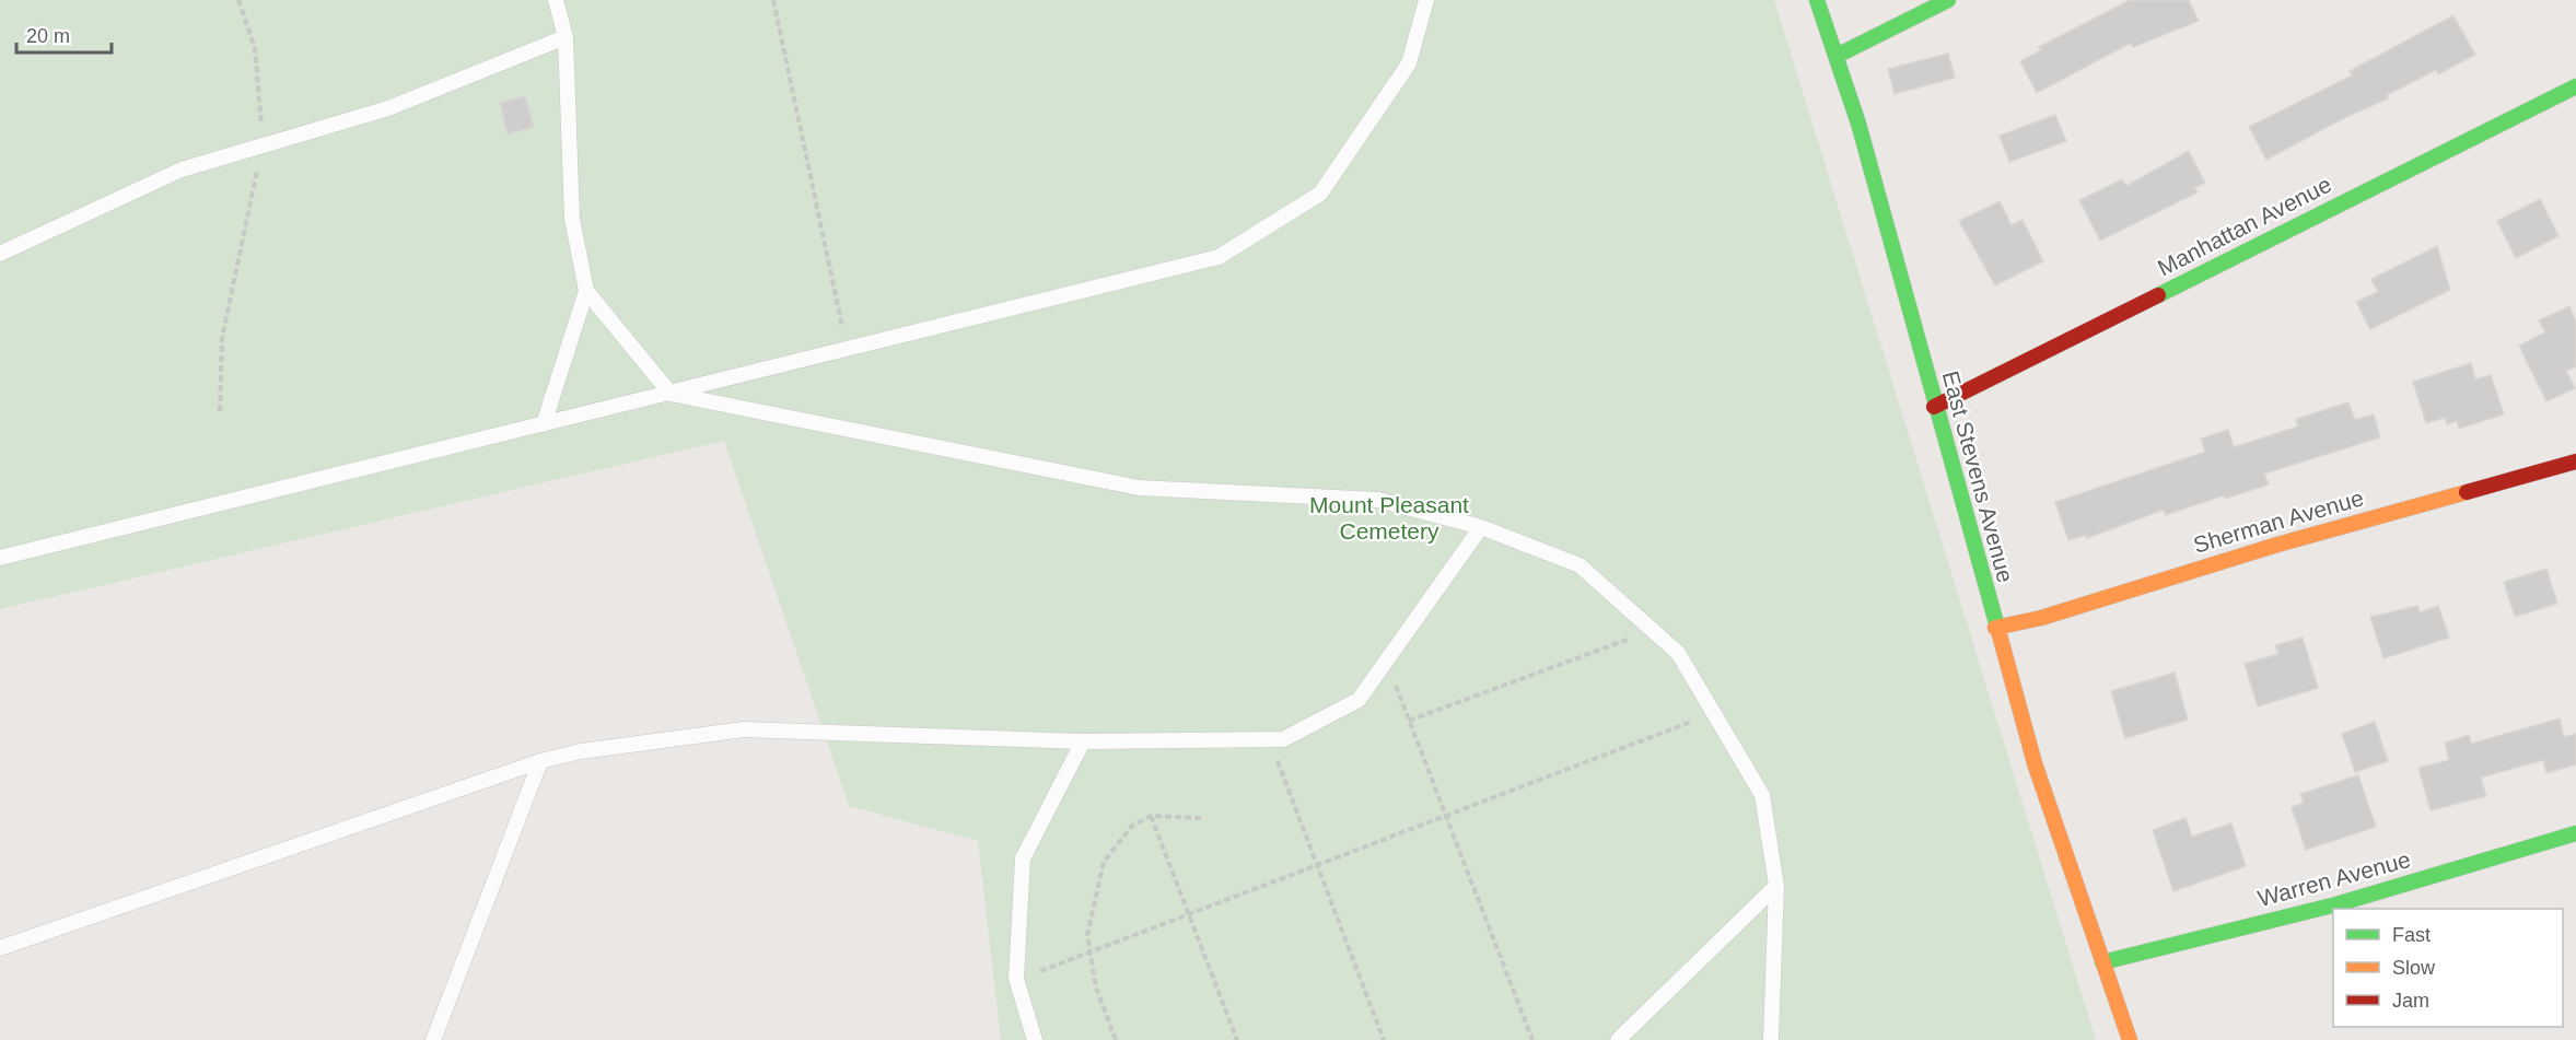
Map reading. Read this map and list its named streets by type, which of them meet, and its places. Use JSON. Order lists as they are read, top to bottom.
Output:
{
  "streets": {
    "street": [
      "Manhattan Avenue",
      "East Stevens Avenue",
      "Sherman Avenue",
      "Warren Avenue"
    ]
  },
  "crossings": [
    ["Manhattan Avenue", "East Stevens Avenue"],
    ["East Stevens Avenue", "Sherman Avenue"],
    ["East Stevens Avenue", "Warren Avenue"]
  ],
  "parks": ["Mount Pleasant Cemetery"],
  "legend": ["Fast", "Slow", "Jam"],
  "scale_bar": "20 m"
}
